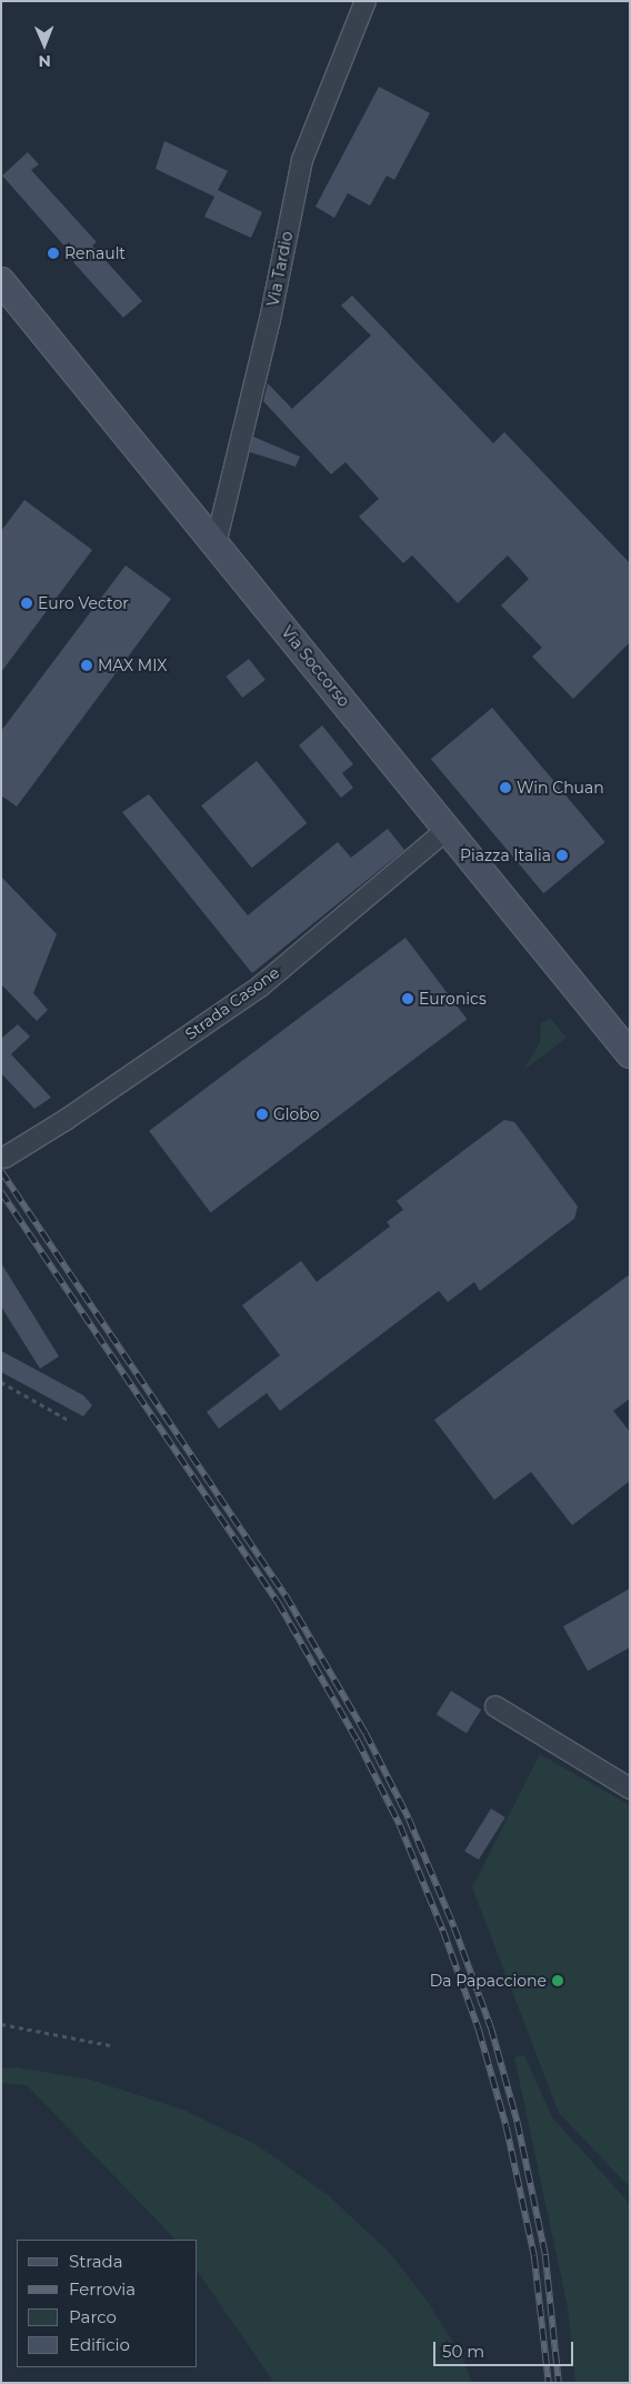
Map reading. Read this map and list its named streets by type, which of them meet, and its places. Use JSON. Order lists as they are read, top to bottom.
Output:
{
  "streets": {
    "main road": ["Via Soccorso"],
    "street": ["Via Tardio", "Strada Casone"]
  },
  "crossings": [
    ["Via Tardio", "Via Soccorso"],
    ["Via Soccorso", "Strada Casone"]
  ],
  "places": [
    "Renault",
    "Euro Vector",
    "MAX MIX",
    "Win Chuan",
    "Piazza Italia",
    "Euronics",
    "Globo",
    "Da Papaccione"
  ],
  "legend": [
    "Strada",
    "Ferrovia",
    "Parco",
    "Edificio"
  ],
  "scale_bar": "50 m",
  "north": "bottom"
}
